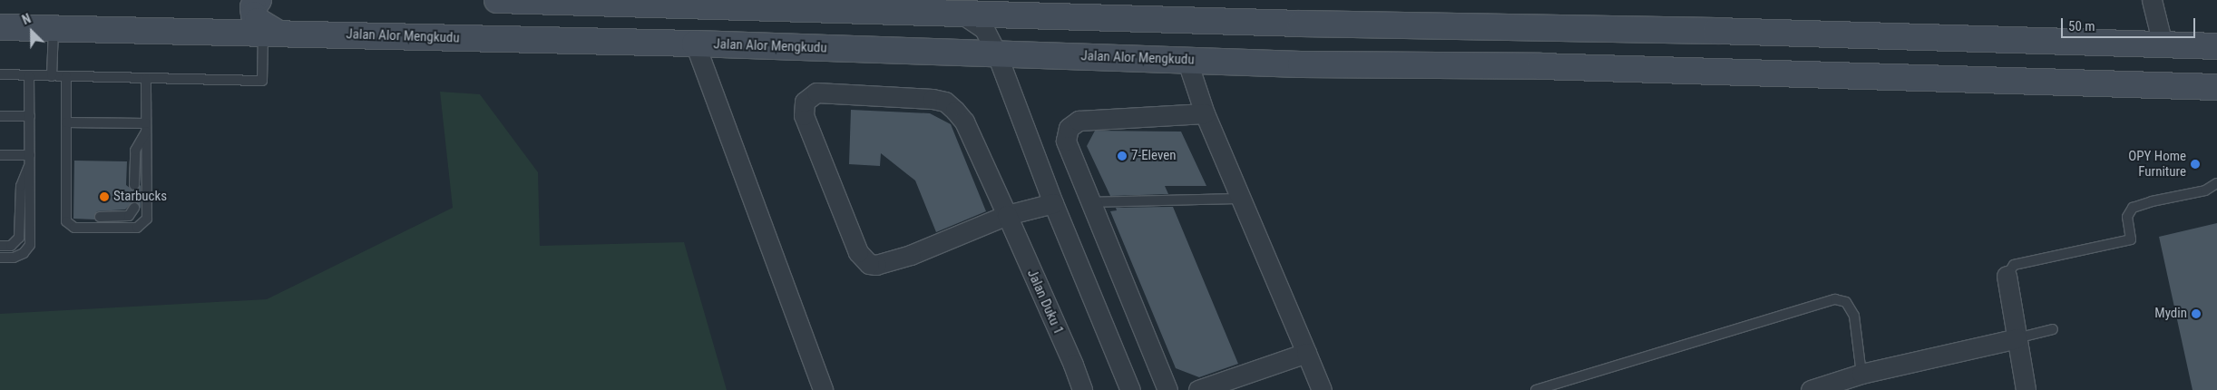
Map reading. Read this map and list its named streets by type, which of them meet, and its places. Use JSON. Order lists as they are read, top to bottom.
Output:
{
  "streets": {
    "main road": ["Jalan Alor Mengkudu"],
    "street": ["Jalan Duku 1"]
  },
  "places": [
    "7-Eleven",
    "OPY Home Furniture",
    "Starbucks",
    "Mydin"
  ],
  "scale_bar": "50 m",
  "north": "top left"
}
